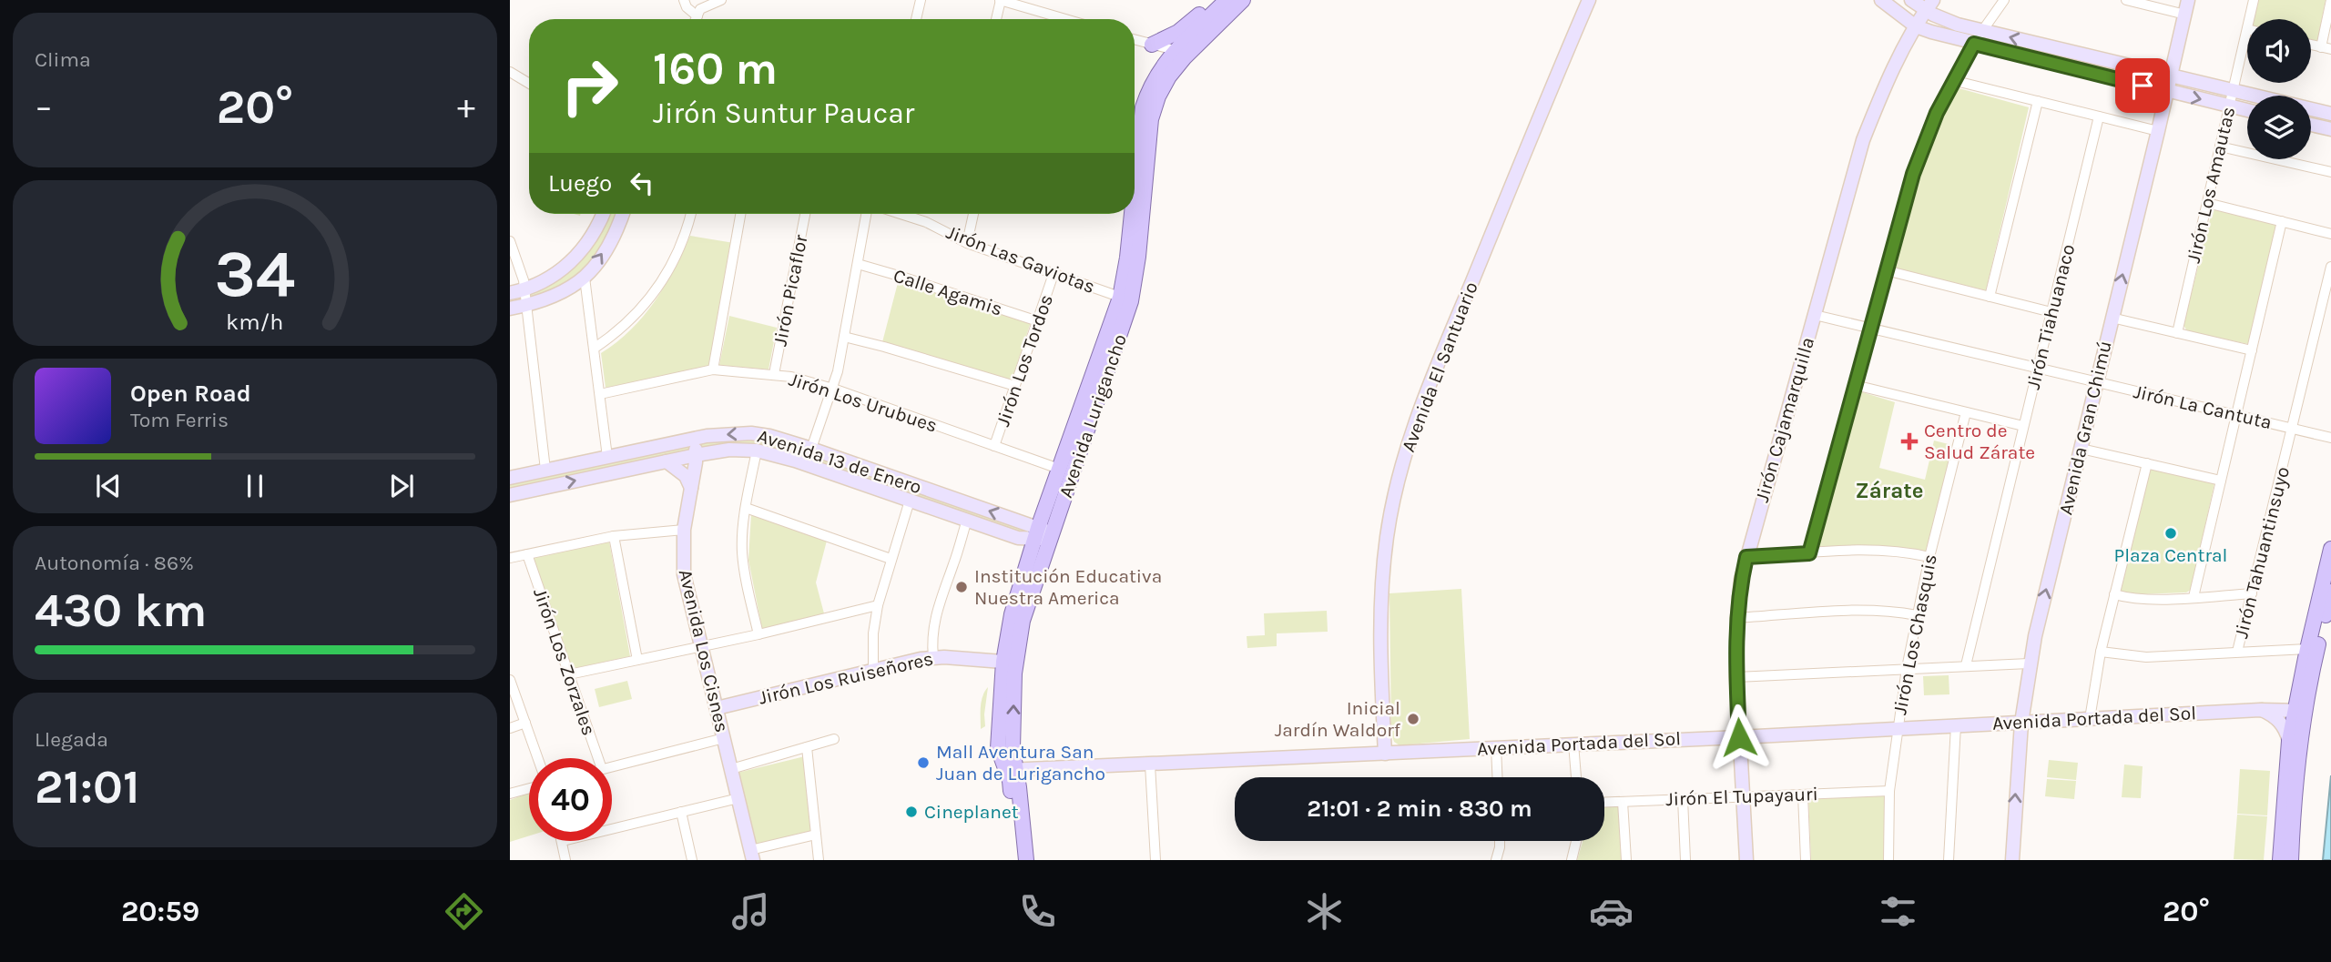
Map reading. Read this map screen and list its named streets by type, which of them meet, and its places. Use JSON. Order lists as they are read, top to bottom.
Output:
{
  "streets": {
    "main road": ["Avenida Lurigancho"],
    "street": [
      "Jirón Los Amautas",
      "Jirón Las Gaviotas",
      "Jirón Picaflor",
      "Calle Agamis",
      "Jirón Tiahuanaco",
      "Jirón Los Tordos",
      "Avenida El Santuario",
      "Jirón Los Urubues",
      "Jirón La Cantuta",
      "Jirón Cajamarquilla",
      "Avenida Gran Chimú",
      "Avenida 13 de Enero",
      "Jirón Tahuantinsuyo",
      "Jirón Los Chasquis",
      "Avenida Los Cisnes",
      "Jirón Los Zorzales",
      "Jirón Los Ruiseñores",
      "Avenida Portada del Sol",
      "Jirón El Tupayauri"
    ]
  },
  "crossings": [
    ["Jirón Las Gaviotas", "Jirón Los Tordos"],
    ["Jirón Las Gaviotas", "Avenida Lurigancho"],
    ["Jirón Picaflor", "Jirón Los Urubues"],
    ["Calle Agamis", "Jirón Los Tordos"],
    ["Jirón Tiahuanaco", "Jirón La Cantuta"],
    ["Jirón Los Tordos", "Jirón Los Urubues"],
    ["Avenida El Santuario", "Avenida Portada del Sol"],
    ["Jirón Los Urubues", "Avenida Lurigancho"],
    ["Jirón La Cantuta", "Jirón Cajamarquilla"],
    ["Jirón La Cantuta", "Avenida Gran Chimú"],
    ["Jirón La Cantuta", "Jirón Tahuantinsuyo"],
    ["Avenida Lurigancho", "Avenida 13 de Enero"],
    ["Avenida Lurigancho", "Jirón Los Ruiseñores"],
    ["Avenida Lurigancho", "Avenida Portada del Sol"],
    ["Jirón Cajamarquilla", "Avenida Portada del Sol"],
    ["Jirón Cajamarquilla", "Jirón El Tupayauri"],
    ["Avenida Gran Chimú", "Avenida Portada del Sol"],
    ["Avenida 13 de Enero", "Avenida Los Cisnes"],
    ["Jirón Los Chasquis", "Avenida Portada del Sol"],
    ["Jirón Los Chasquis", "Jirón El Tupayauri"],
    ["Avenida Los Cisnes", "Jirón Los Ruiseñores"]
  ],
  "districts": ["Zárate"],
  "places": {
    "health": ["Centro de Salud Zárate"],
    "other": [
      "Plaza Central",
      "Institución Educativa Nuestra America",
      "Inicial Jardín Waldorf",
      "Mall Aventura San Juan de Lurigancho",
      "Cineplanet"
    ]
  },
  "page": {
    "tile": [
      "Clima",
      ["Autonomía · 86%", "430 km"],
      ["Llegada", "21:01"]
    ],
    "turn": ["160 m", "Jirón Suntur Paucar"],
    "heat": ["−", "20°", "+"],
    "then": "Luego",
    "song": ["Open Road", "Tom Ferris"],
    "limit": "40",
    "trip": "21:01 · 2 min · 830 m",
    "tabs": ["20:59", "20°"],
    "gauge": ["34", "km/h"]
  }
}
